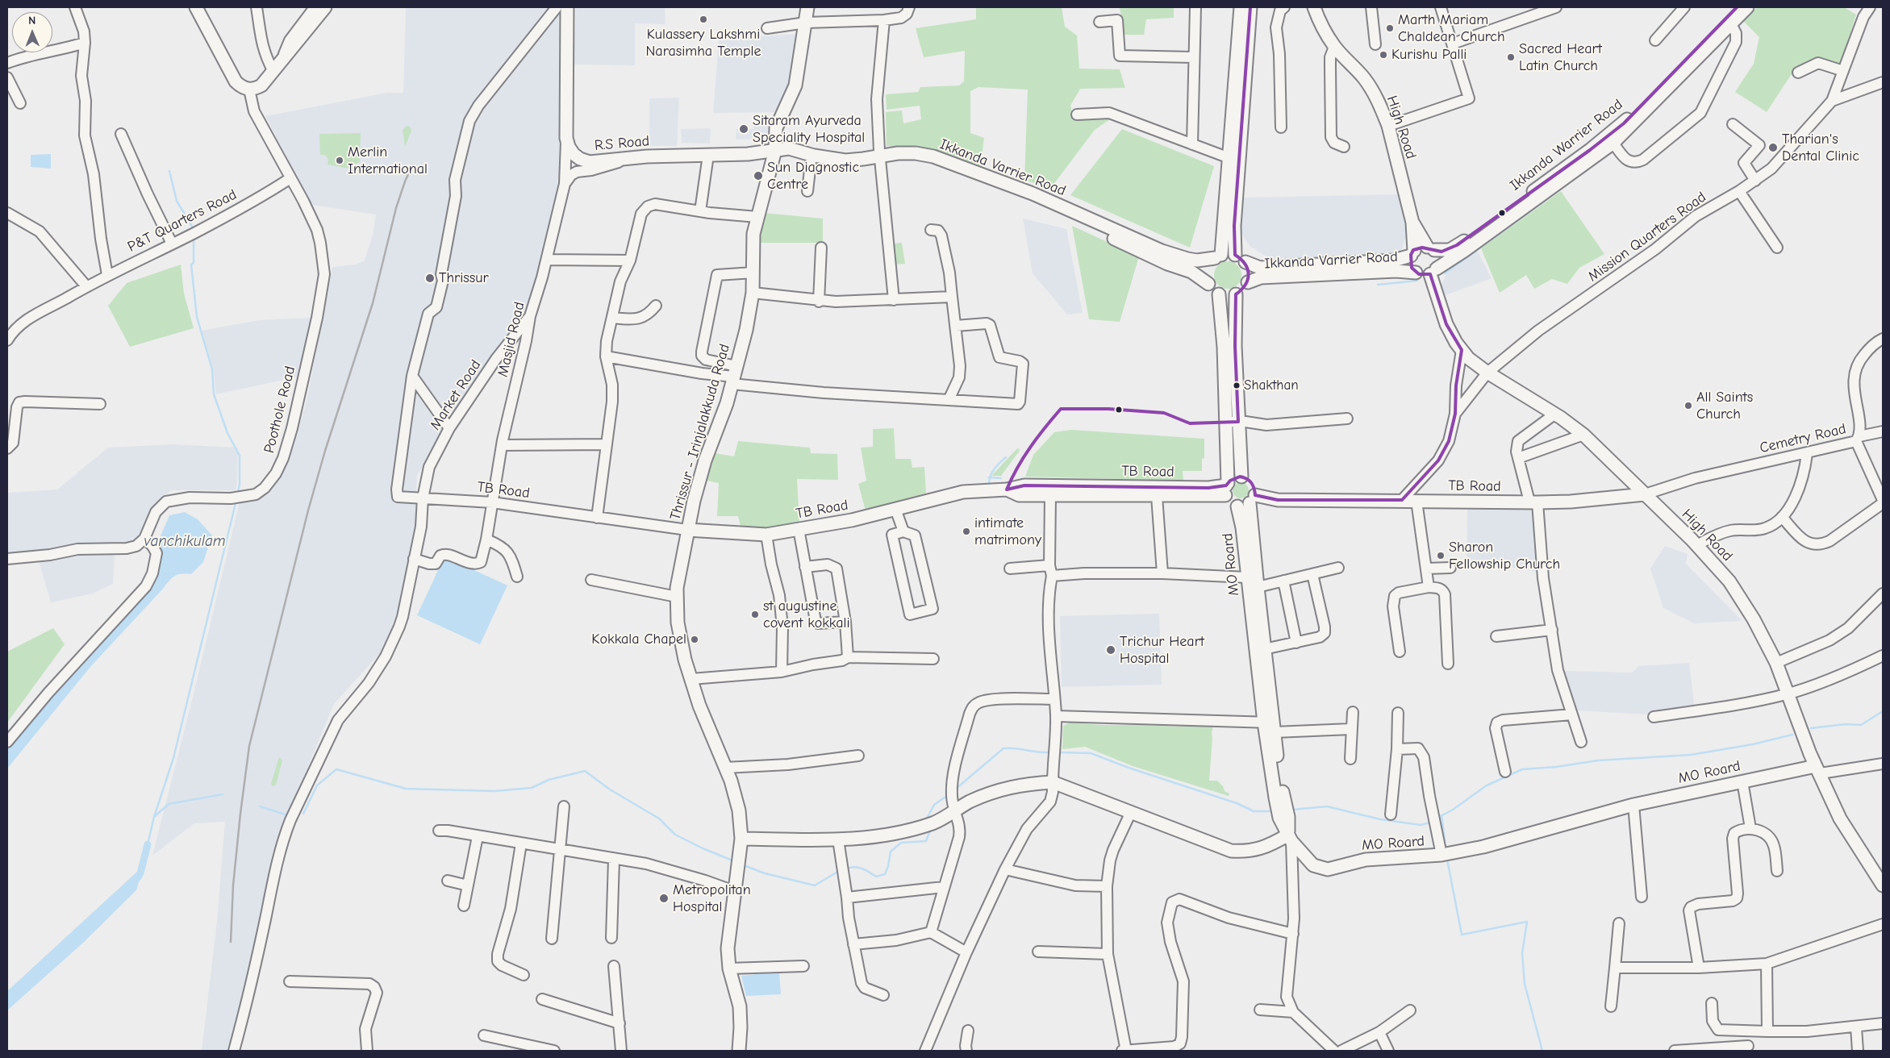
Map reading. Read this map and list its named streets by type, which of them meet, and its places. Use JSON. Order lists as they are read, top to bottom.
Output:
{
  "streets": {
    "main road": [
      "High Road",
      "R.S Road",
      "Ikkanda Warrier Road",
      "Ikkanda Varrier Road",
      "Thrissur - Irinjalakkuda Road",
      "TB Road",
      "MO Roard"
    ],
    "street": [
      "P&T Quarters Road",
      "Mission Quarters Road",
      "Masjid Road",
      "Market Road",
      "Poothole Road",
      "Cemetry Road"
    ]
  },
  "crossings": [
    ["High Road", "Ikkanda Warrier Road"],
    ["High Road", "Ikkanda Varrier Road"],
    ["High Road", "Mission Quarters Road"],
    ["High Road", "Cemetry Road"],
    ["High Road", "TB Road"],
    ["High Road", "MO Roard"],
    ["R.S Road", "Ikkanda Varrier Road"],
    ["R.S Road", "Masjid Road"],
    ["R.S Road", "Thrissur - Irinjalakkuda Road"],
    ["Ikkanda Warrier Road", "Ikkanda Varrier Road"],
    ["Ikkanda Varrier Road", "Thrissur - Irinjalakkuda Road"],
    ["P&T Quarters Road", "Poothole Road"],
    ["Masjid Road", "Market Road"],
    ["Masjid Road", "TB Road"],
    ["Market Road", "TB Road"],
    ["Thrissur - Irinjalakkuda Road", "TB Road"],
    ["Cemetry Road", "TB Road"],
    ["TB Road", "MO Roard"]
  ],
  "water": ["vanchikulam"],
  "places": [
    "Kulassery Lakshmi Narasimha Temple",
    "Marth Mariam Chaldean Church",
    "Kurishu Palli",
    "Sacred Heart Latin Church",
    "Sitaram Ayurveda Speciality Hospital",
    "Tharian's Dental Clinic",
    "Merlin International",
    "Sun Diagnostic Centre",
    "Thrissur",
    "Shakthan",
    "All Saints Church",
    "intimate matrimony",
    "Sharon Fellowship Church",
    "st augustine covent kokkali",
    "Kokkala Chapel",
    "Trichur Heart Hospital",
    "Metropolitan Hospital"
  ],
  "north": "top"
}
